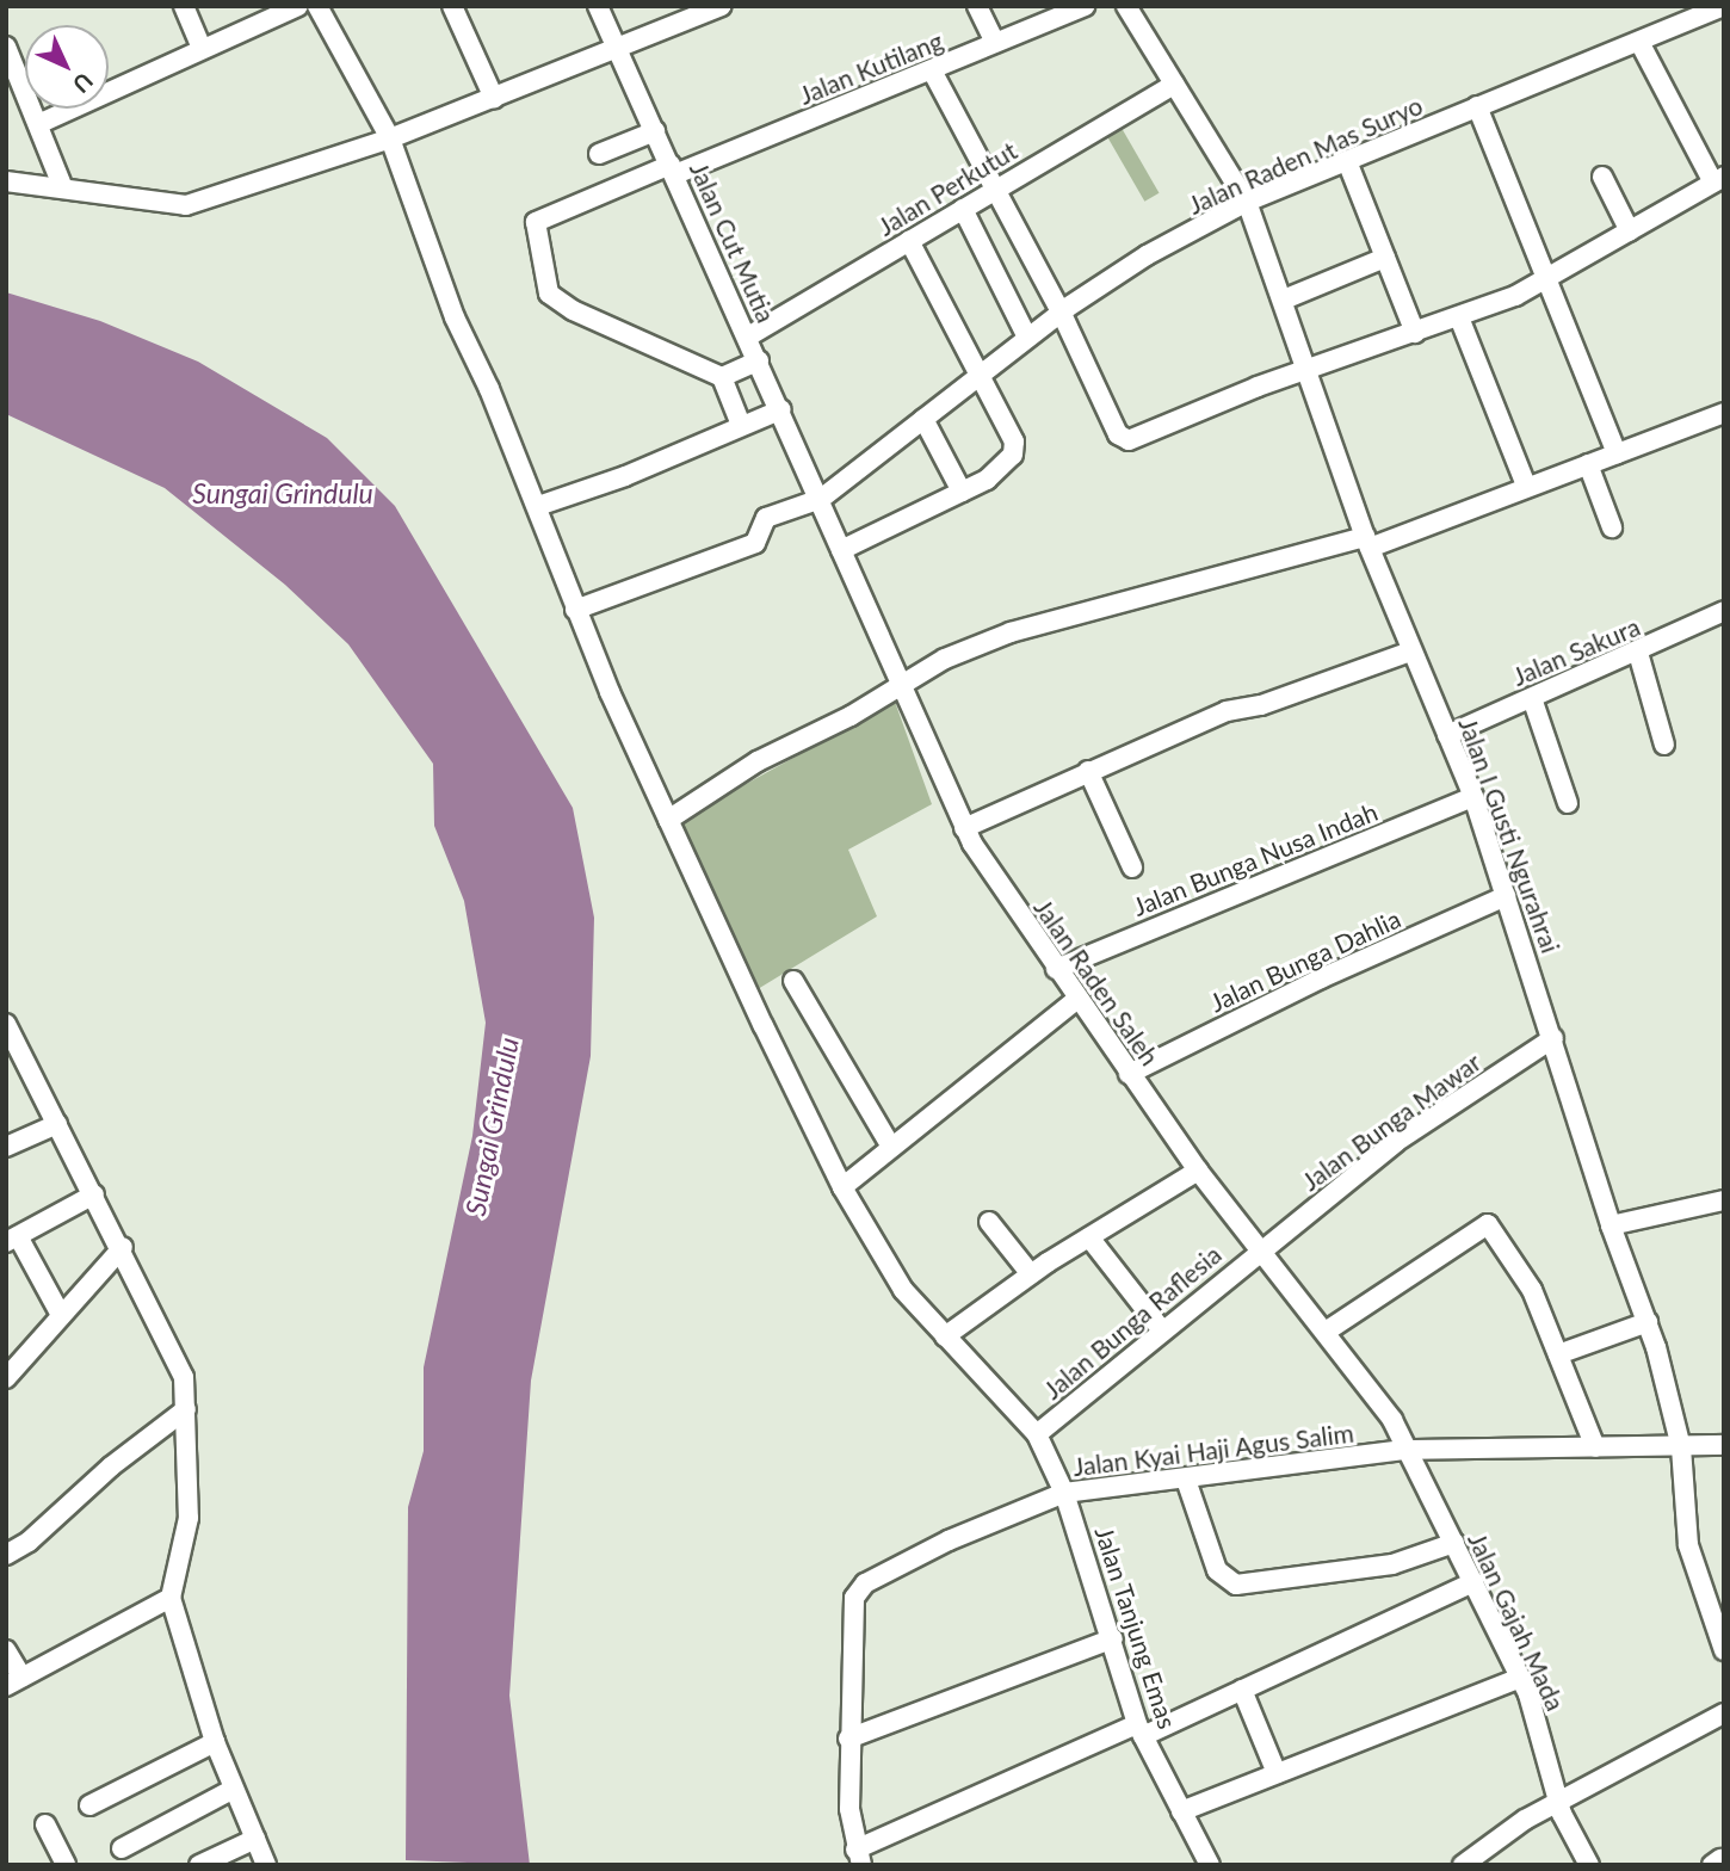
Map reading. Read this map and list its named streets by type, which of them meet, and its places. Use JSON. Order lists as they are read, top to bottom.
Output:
{
  "streets": {
    "street": [
      "Jalan Kutilang",
      "Jalan Raden Mas Suryo",
      "Jalan Perkutut",
      "Jalan Cut Mutia",
      "Jalan Sakura",
      "Jalan I Gusti Ngurahrai",
      "Jalan Bunga Nusa Indah",
      "Jalan Bunga Dahlia",
      "Jalan Raden Saleh",
      "Jalan Bunga Mawar",
      "Jalan Bunga Raflesia",
      "Jalan Kyai Haji Agus Salim",
      "Jalan Gajah Mada",
      "Jalan Tanjung Emas"
    ]
  },
  "crossings": [
    ["Jalan Kutilang", "Jalan Cut Mutia"],
    ["Jalan Raden Mas Suryo", "Jalan Cut Mutia"],
    ["Jalan Raden Mas Suryo", "Jalan I Gusti Ngurahrai"],
    ["Jalan Raden Mas Suryo", "Jalan Raden Saleh"],
    ["Jalan Raden Mas Suryo", "Jalan Tanjung Emas"],
    ["Jalan Perkutut", "Jalan Cut Mutia"],
    ["Jalan Perkutut", "Jalan I Gusti Ngurahrai"],
    ["Jalan Cut Mutia", "Jalan Raden Saleh"],
    ["Jalan Sakura", "Jalan I Gusti Ngurahrai"],
    ["Jalan I Gusti Ngurahrai", "Jalan Bunga Nusa Indah"],
    ["Jalan I Gusti Ngurahrai", "Jalan Bunga Dahlia"],
    ["Jalan I Gusti Ngurahrai", "Jalan Bunga Mawar"],
    ["Jalan I Gusti Ngurahrai", "Jalan Kyai Haji Agus Salim"],
    ["Jalan Bunga Nusa Indah", "Jalan Raden Saleh"],
    ["Jalan Bunga Dahlia", "Jalan Raden Saleh"],
    ["Jalan Raden Saleh", "Jalan Bunga Mawar"],
    ["Jalan Raden Saleh", "Jalan Bunga Raflesia"],
    ["Jalan Raden Saleh", "Jalan Kyai Haji Agus Salim"],
    ["Jalan Raden Saleh", "Jalan Gajah Mada"],
    ["Jalan Bunga Mawar", "Jalan Bunga Raflesia"],
    ["Jalan Bunga Raflesia", "Jalan Tanjung Emas"],
    ["Jalan Kyai Haji Agus Salim", "Jalan Gajah Mada"],
    ["Jalan Kyai Haji Agus Salim", "Jalan Tanjung Emas"]
  ],
  "water": ["Sungai Grindulu"],
  "north": "bottom right"
}
